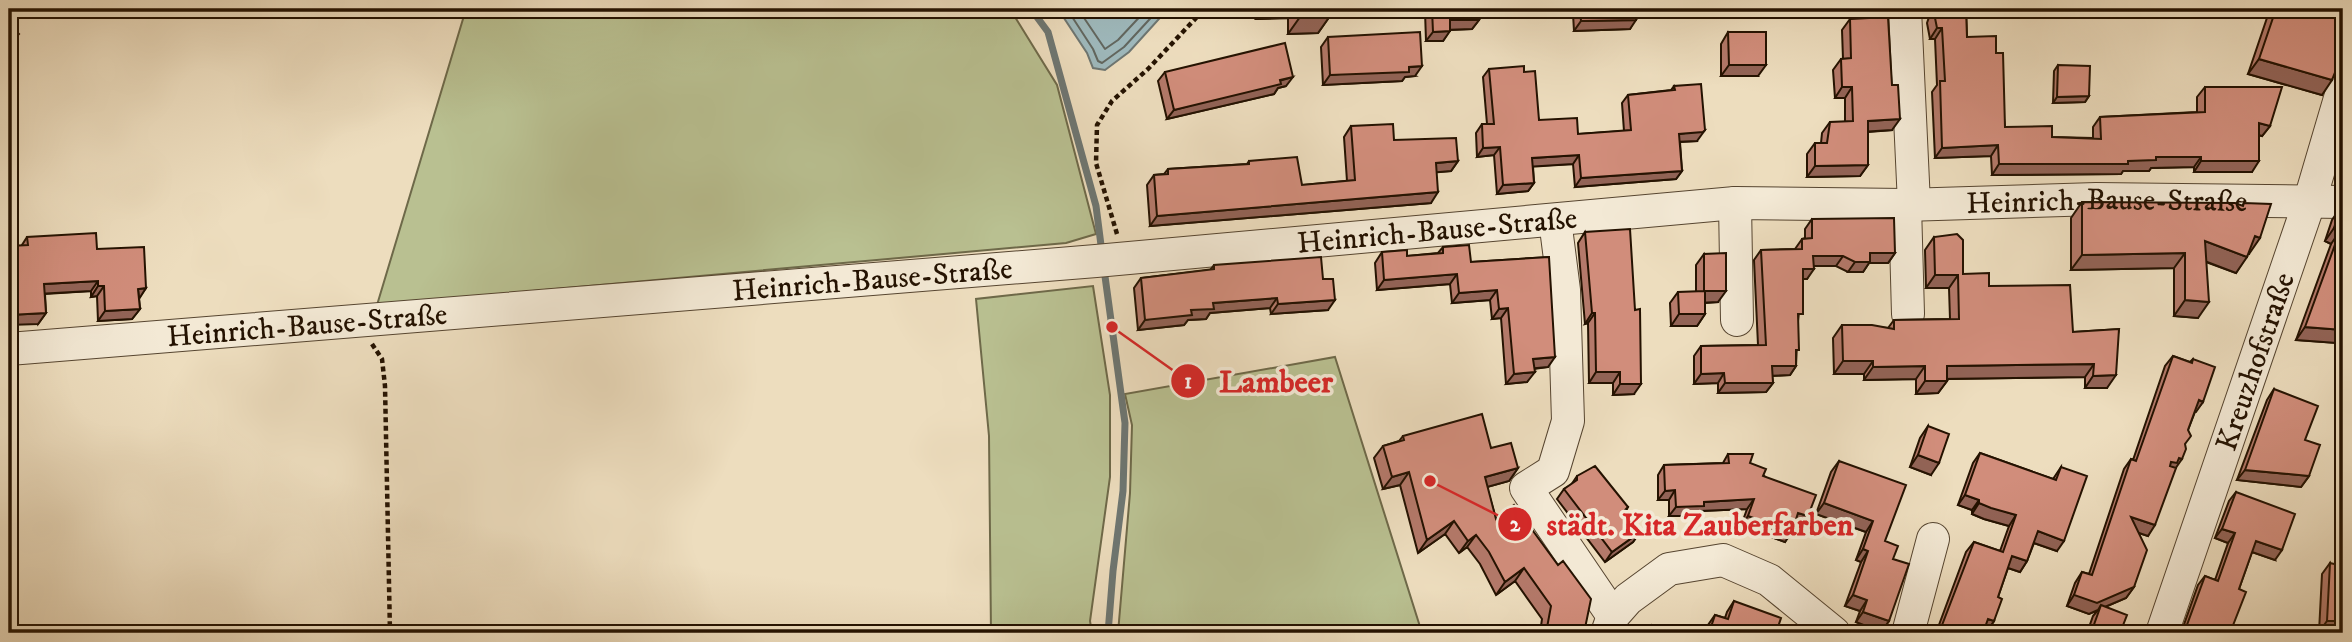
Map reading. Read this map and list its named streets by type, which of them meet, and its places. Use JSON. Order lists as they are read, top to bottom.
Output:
{
  "streets": {
    "street": ["Heinrich-Bause-Straße", "Kreuzhofstraße"]
  },
  "crossings": [
    ["Heinrich-Bause-Straße", "Kreuzhofstraße"]
  ],
  "places": ["Lambeer", "städt. Kita Zauberfarben"]
}
